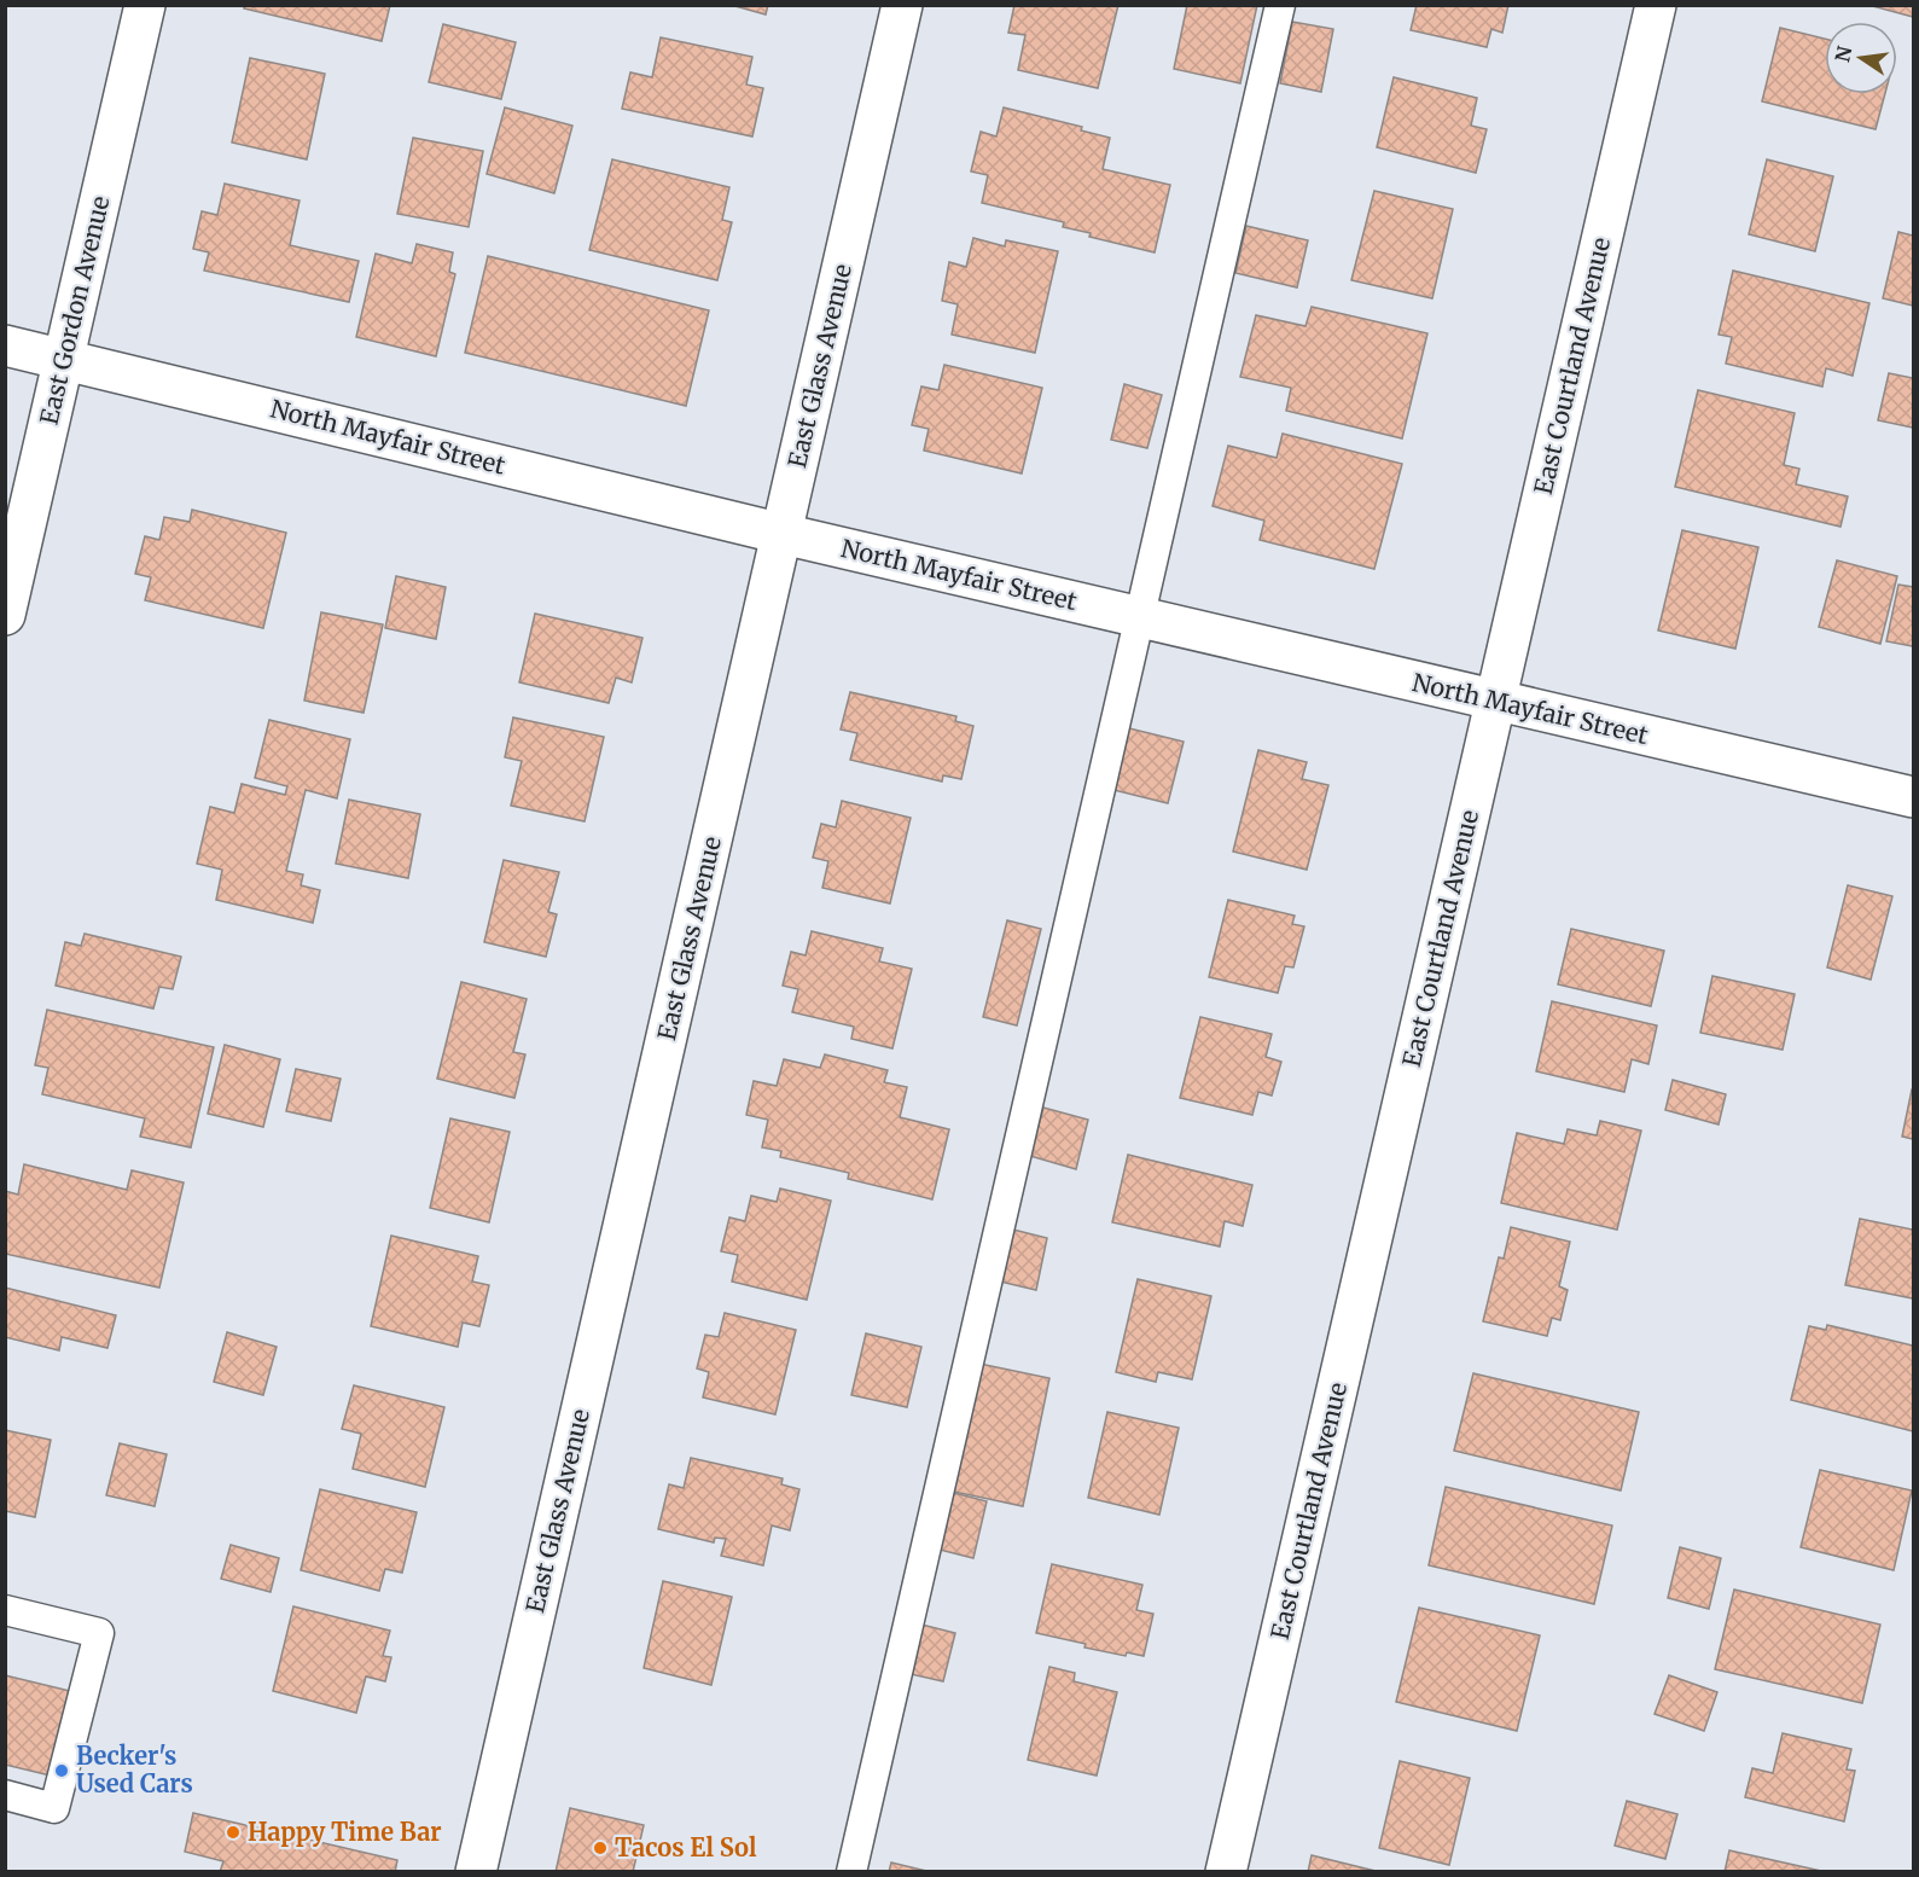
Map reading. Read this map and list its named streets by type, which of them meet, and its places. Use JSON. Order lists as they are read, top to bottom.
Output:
{
  "streets": {
    "street": [
      "East Gordon Avenue",
      "East Glass Avenue",
      "East Courtland Avenue",
      "North Mayfair Street"
    ]
  },
  "crossings": [
    ["East Gordon Avenue", "North Mayfair Street"],
    ["East Glass Avenue", "North Mayfair Street"],
    ["East Courtland Avenue", "North Mayfair Street"]
  ],
  "places": ["Becker's Used Cars", "Happy Time Bar", "Tacos El Sol"],
  "north": "left"
}
